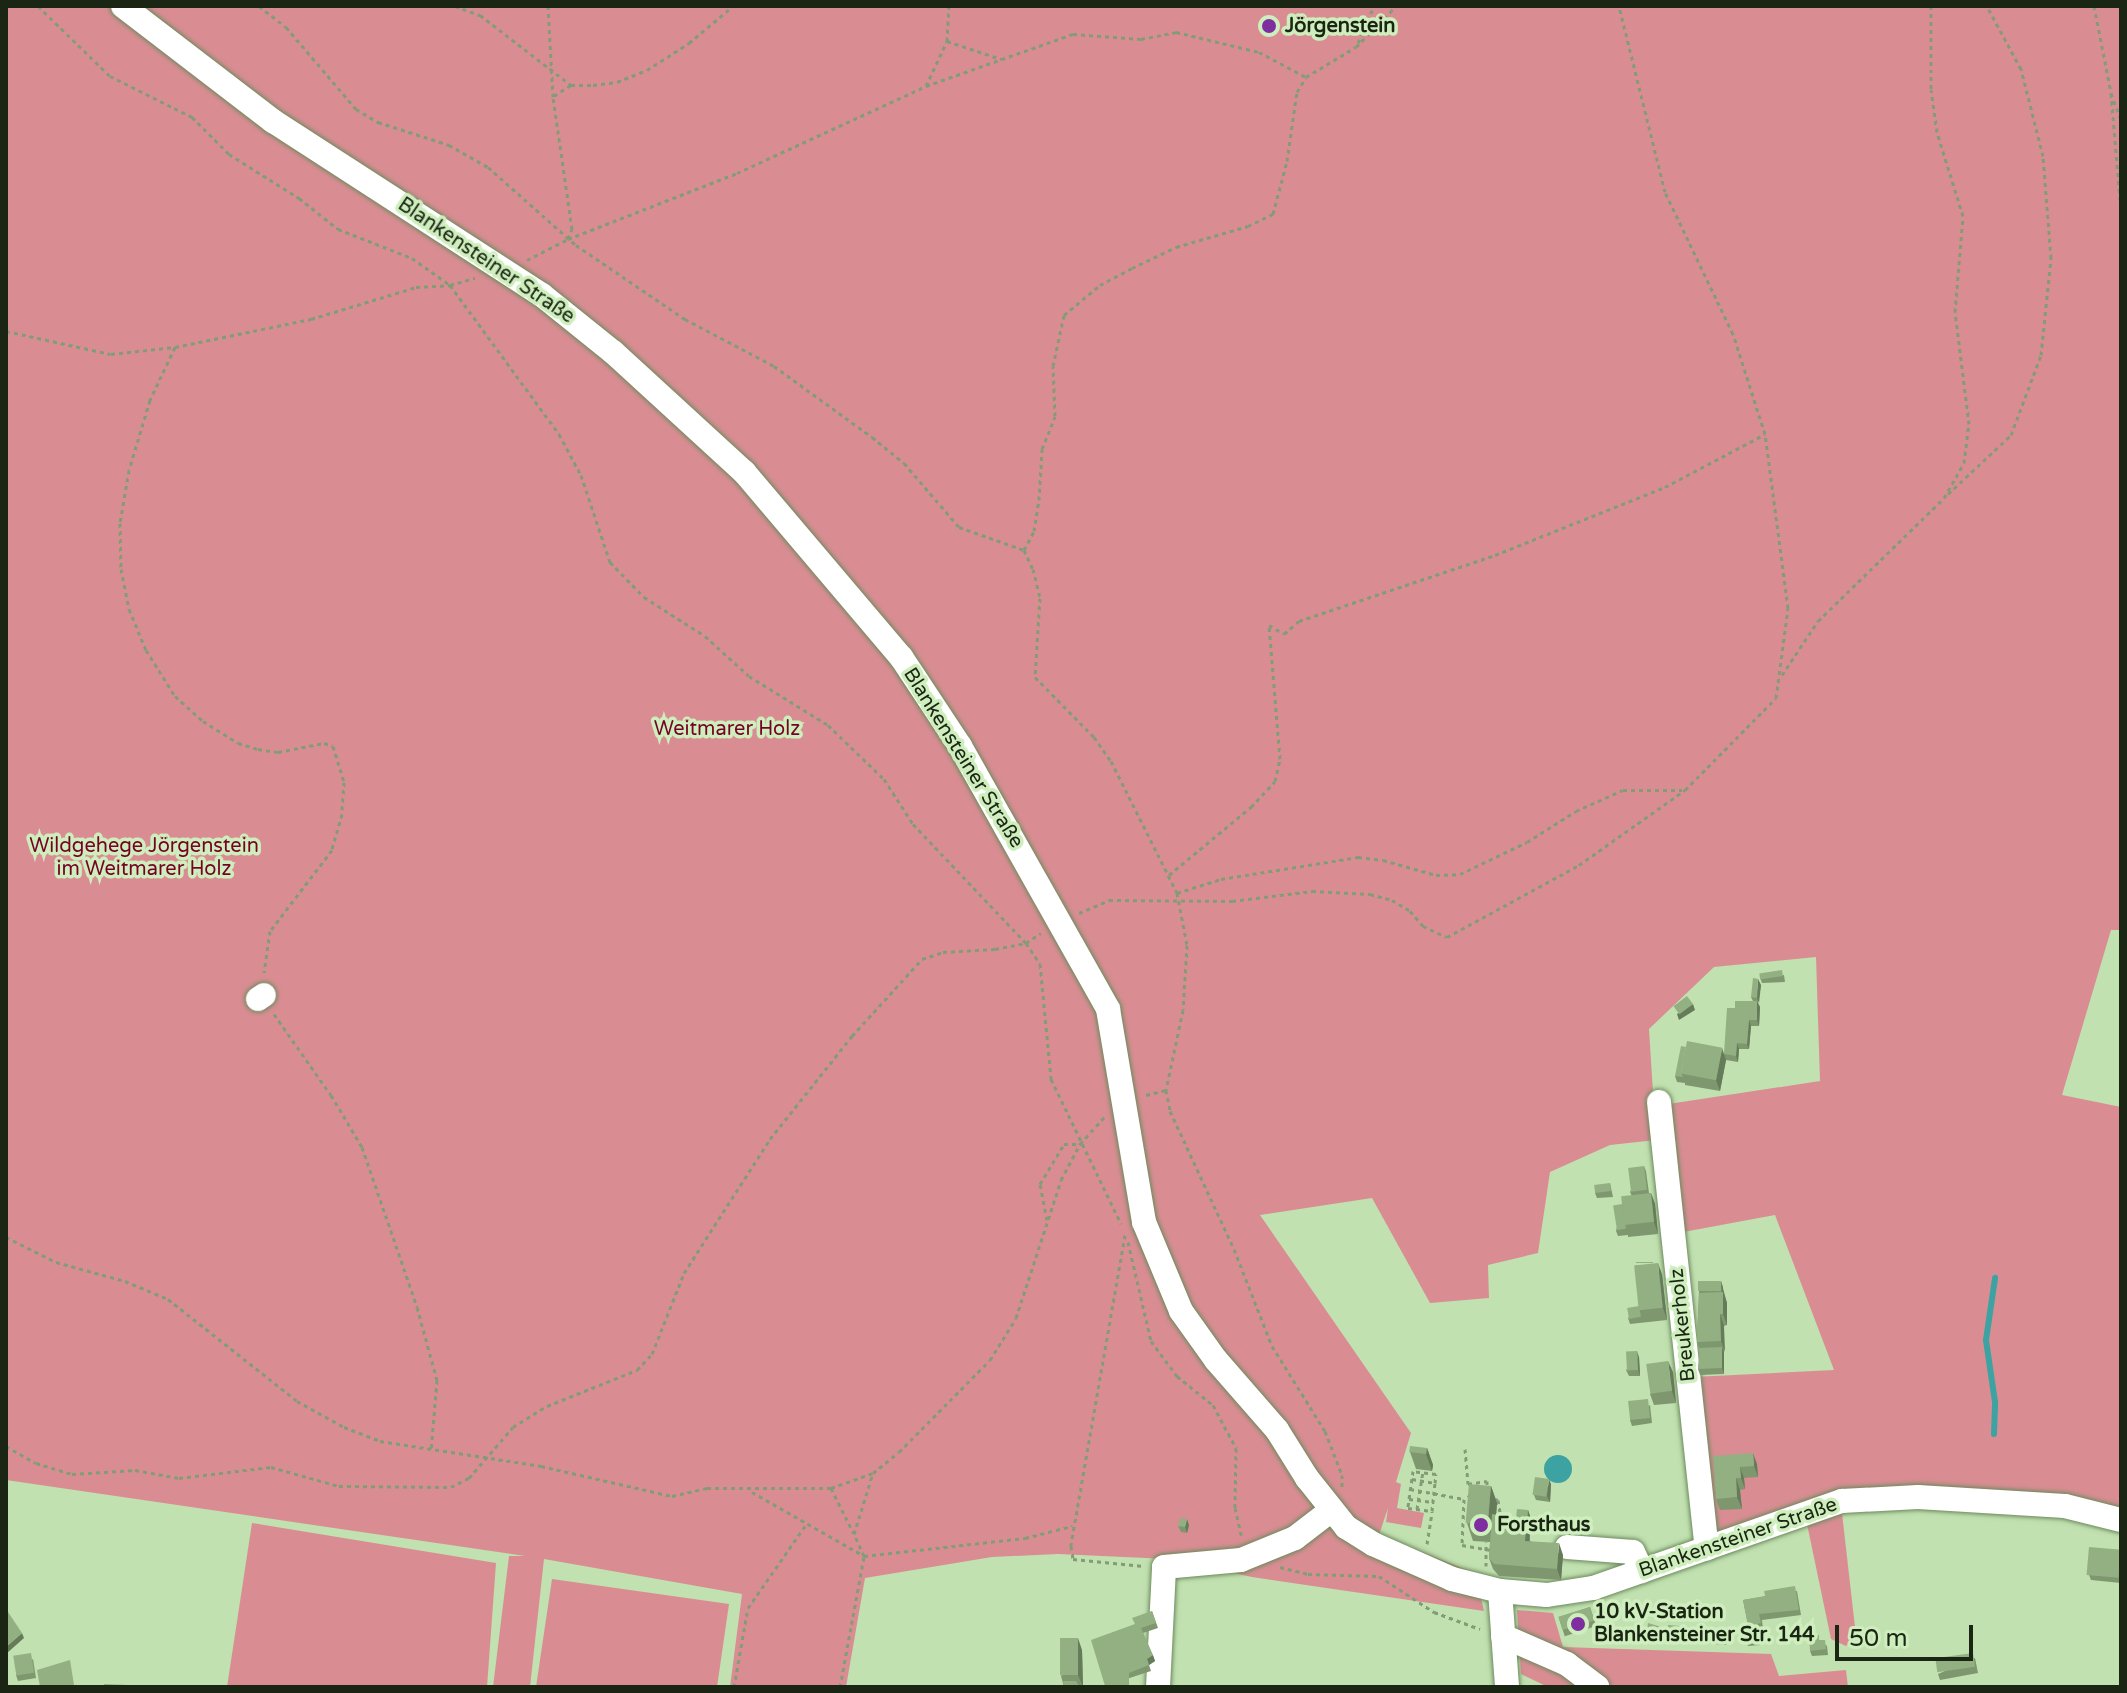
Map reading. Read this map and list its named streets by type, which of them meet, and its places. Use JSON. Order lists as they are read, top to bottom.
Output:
{
  "streets": {
    "street": ["Blankensteiner Straße", "Breukerholz"]
  },
  "crossings": [
    ["Blankensteiner Straße", "Breukerholz"]
  ],
  "parks": ["Weitmarer Holz", "Wildgehege Jörgenstein im Weitmarer Holz"],
  "places": ["Jörgenstein", "Forsthaus", "10 kV-Station Blankensteiner Str. 144"],
  "scale_bar": "50 m"
}
